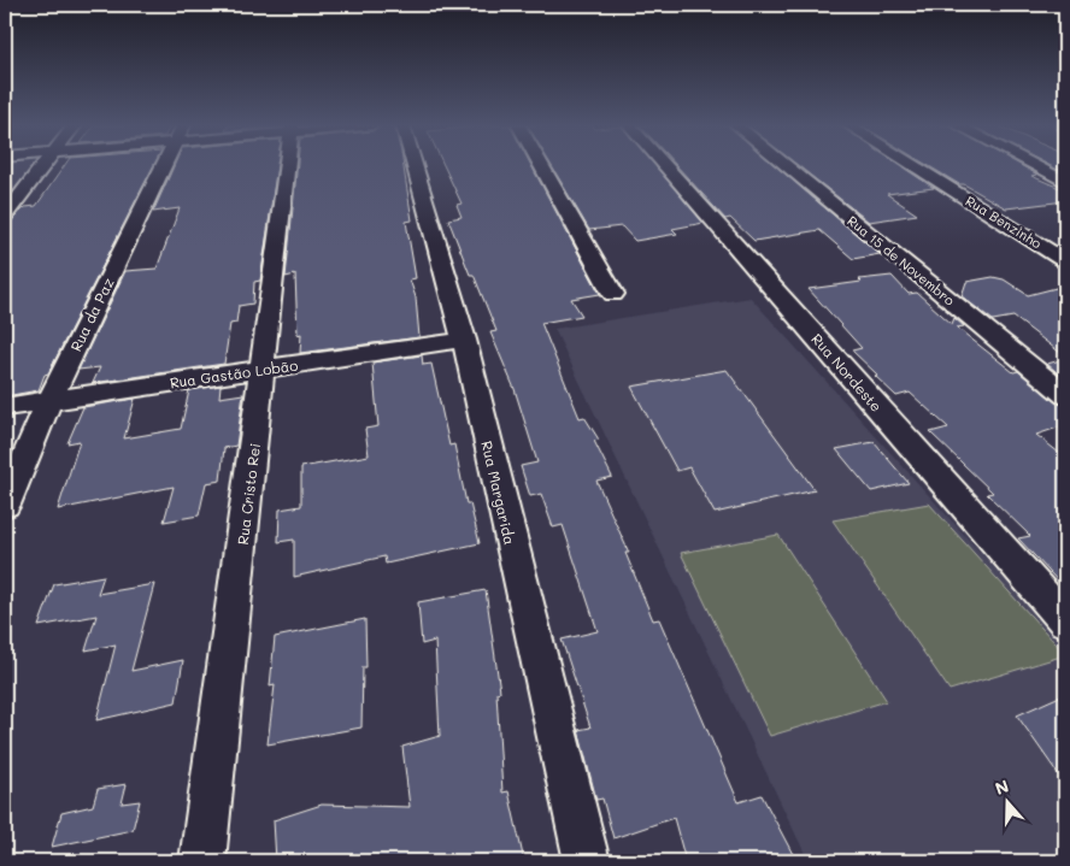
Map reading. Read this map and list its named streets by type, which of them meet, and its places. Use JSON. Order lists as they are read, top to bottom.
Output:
{
  "streets": {
    "street": [
      "Rua Benzinho",
      "Rua 15 de Novembro",
      "Rua da Paz",
      "Rua Nordeste",
      "Rua Gastão Lobão",
      "Rua Margarida",
      "Rua Cristo Rei"
    ]
  },
  "crossings": [
    ["Rua da Paz", "Rua Gastão Lobão"],
    ["Rua Gastão Lobão", "Rua Margarida"],
    ["Rua Gastão Lobão", "Rua Cristo Rei"]
  ],
  "north": "top"
}
